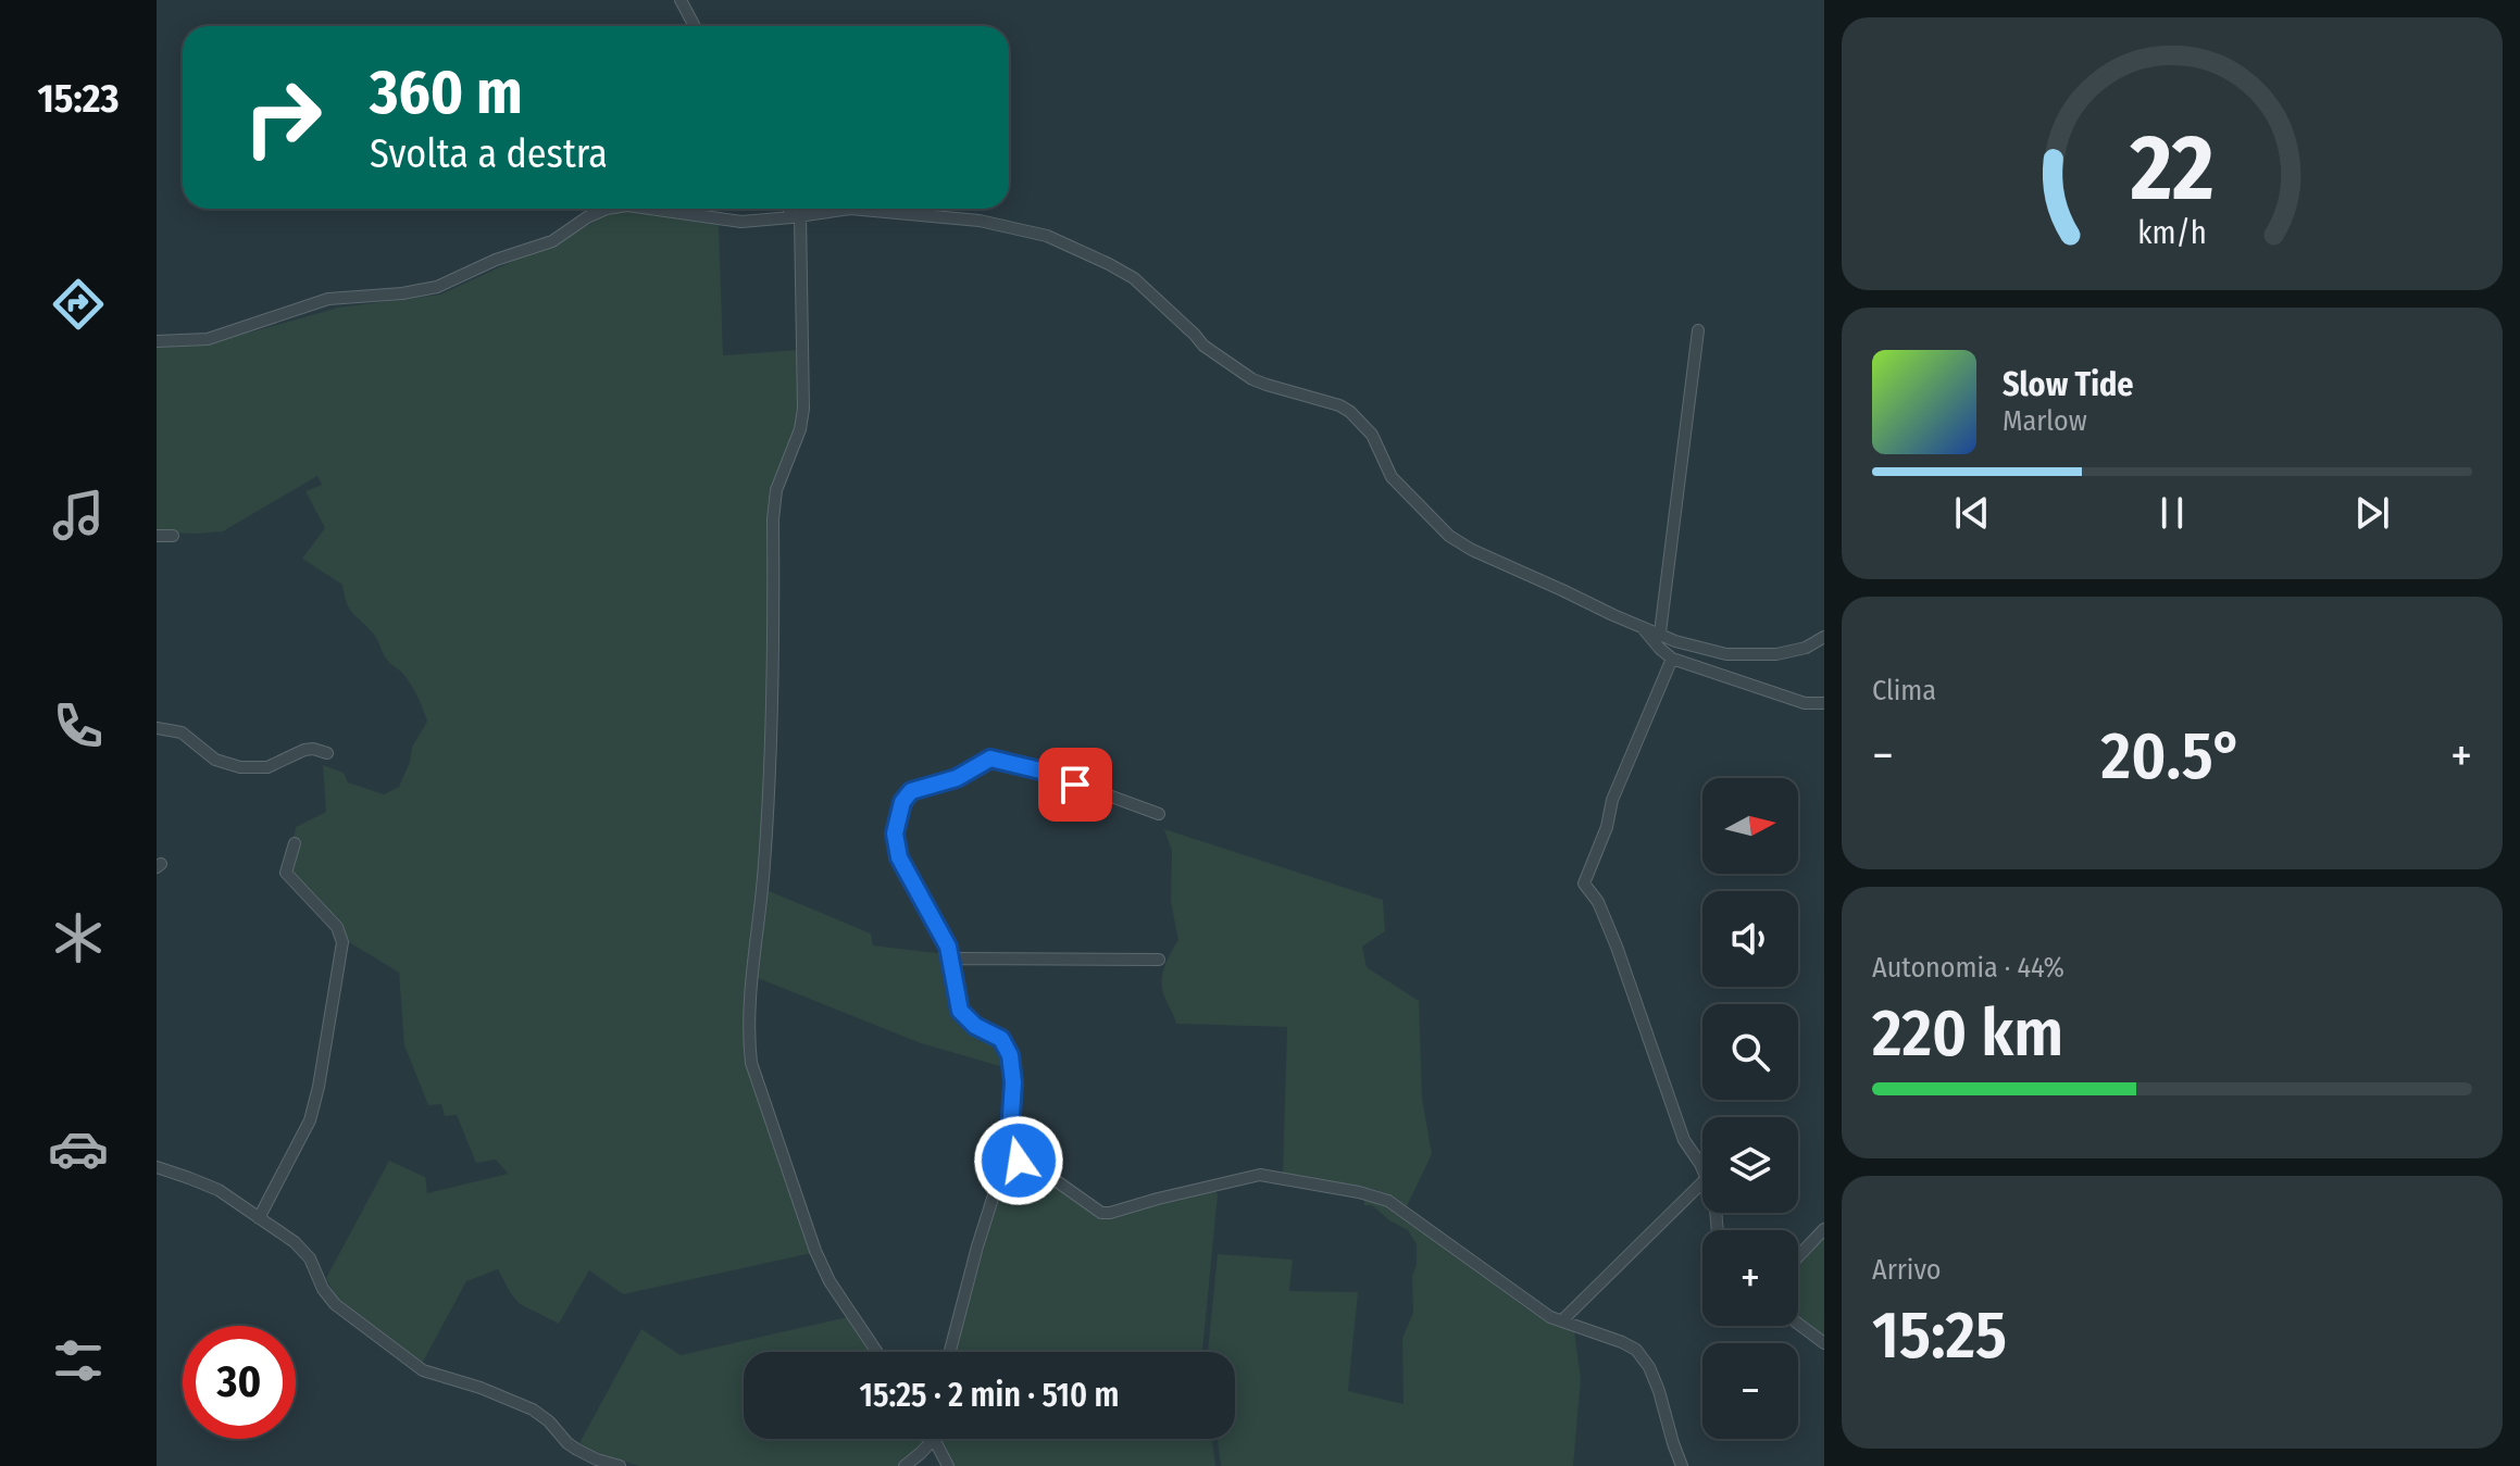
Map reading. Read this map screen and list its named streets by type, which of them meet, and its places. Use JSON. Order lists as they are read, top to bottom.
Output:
{
  "north": "right",
  "page": {
    "tabs": "15:23",
    "turn": ["360 m", "Svolta a destra"],
    "song": ["Slow Tide", "Marlow"],
    "tile": [
      "Clima",
      ["Autonomia · 44%", "220 km"],
      ["Arrivo", "15:25"]
    ],
    "heat": ["−", "20.5°", "+"],
    "map_buttons": ["+", "−"],
    "limit": "30",
    "trip": "15:25 · 2 min · 510 m",
    "gauge": ["22", "km/h"]
  }
}
